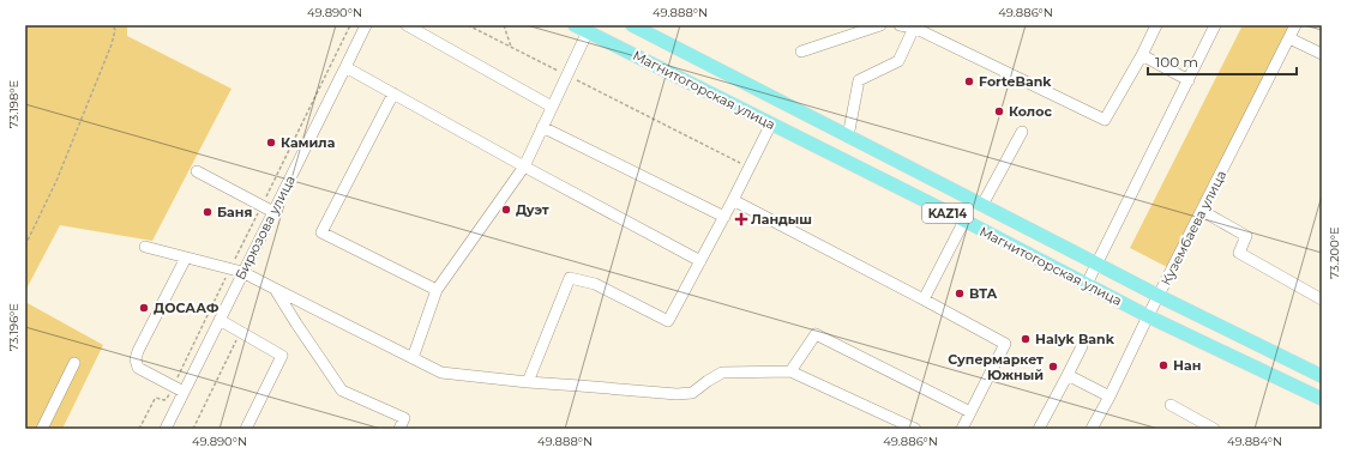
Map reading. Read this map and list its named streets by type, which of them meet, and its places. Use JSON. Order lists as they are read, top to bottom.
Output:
{
  "streets": {
    "main road": ["Магнитогорская улица", "KAZ14"],
    "street": ["Бирюзова улица", "Кузембаева улица"]
  },
  "crossings": [
    ["Магнитогорская улица", "Кузембаева улица"]
  ],
  "places": {
    "other": [
      "ForteBank",
      "Колос",
      "Камила",
      "Дуэт",
      "Баня",
      "BTA",
      "ДОСААФ",
      "Halyk Bank",
      "Нан",
      "Супермаркет Южный"
    ],
    "health": ["Ландыш"]
  },
  "scale_bar": "100 m",
  "coordinates": [
    "49.890°N",
    "49.888°N",
    "49.886°N",
    "73.198°E",
    "73.200°E",
    "73.196°E",
    "49.884°N"
  ]
}
